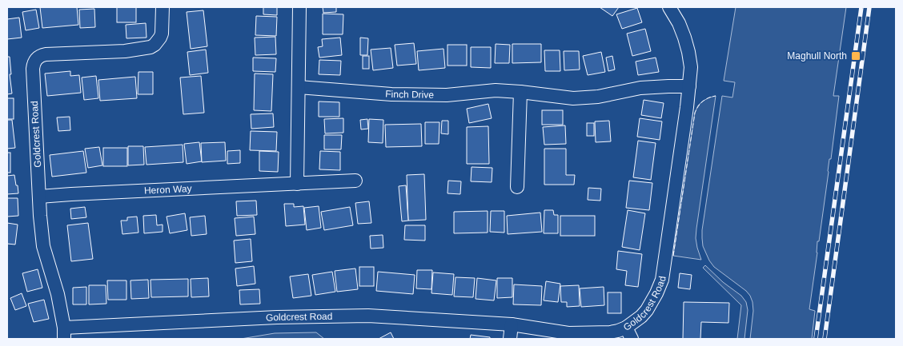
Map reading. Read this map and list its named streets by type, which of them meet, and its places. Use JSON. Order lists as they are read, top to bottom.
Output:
{
  "streets": {
    "street": ["Finch Drive", "Goldcrest Road", "Heron Way"]
  },
  "crossings": [
    ["Finch Drive", "Goldcrest Road"],
    ["Goldcrest Road", "Heron Way"]
  ],
  "places": {
    "transit": ["Maghull North"]
  }
}
